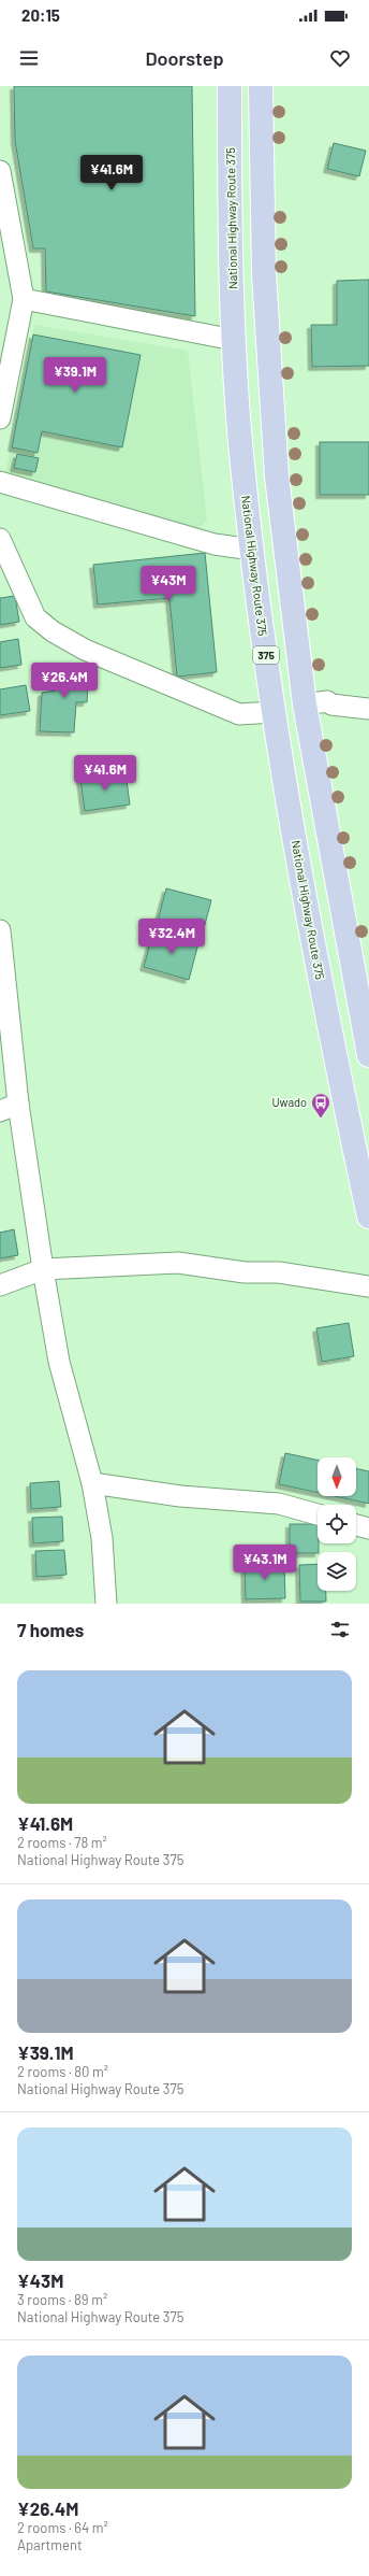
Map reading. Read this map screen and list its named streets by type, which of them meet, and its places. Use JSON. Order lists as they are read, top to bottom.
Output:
{
  "streets": {
    "highway": ["National Highway Route 375", "375"]
  },
  "places": {
    "bus stop": ["Uwado"]
  },
  "north": "bottom",
  "page": {
    "status": "20:15",
    "header": "Doorstep",
    "price": [
      "¥41.6M",
      "¥39.1M",
      "¥43M",
      "¥26.4M",
      "¥41.6M",
      "¥32.4M",
      "¥43.1M"
    ],
    "heading": "7 homes",
    "list": [
      {
        "name": "¥41.6M",
        "note": "2 rooms · 78 m² · National Highway Route 375"
      },
      {
        "name": "¥39.1M",
        "note": "2 rooms · 80 m² · National Highway Route 375"
      },
      {
        "name": "¥43M",
        "note": "3 rooms · 89 m² · National Highway Route 375"
      },
      {
        "name": "¥26.4M",
        "note": "2 rooms · 64 m² · Apartment"
      }
    ]
  }
}
